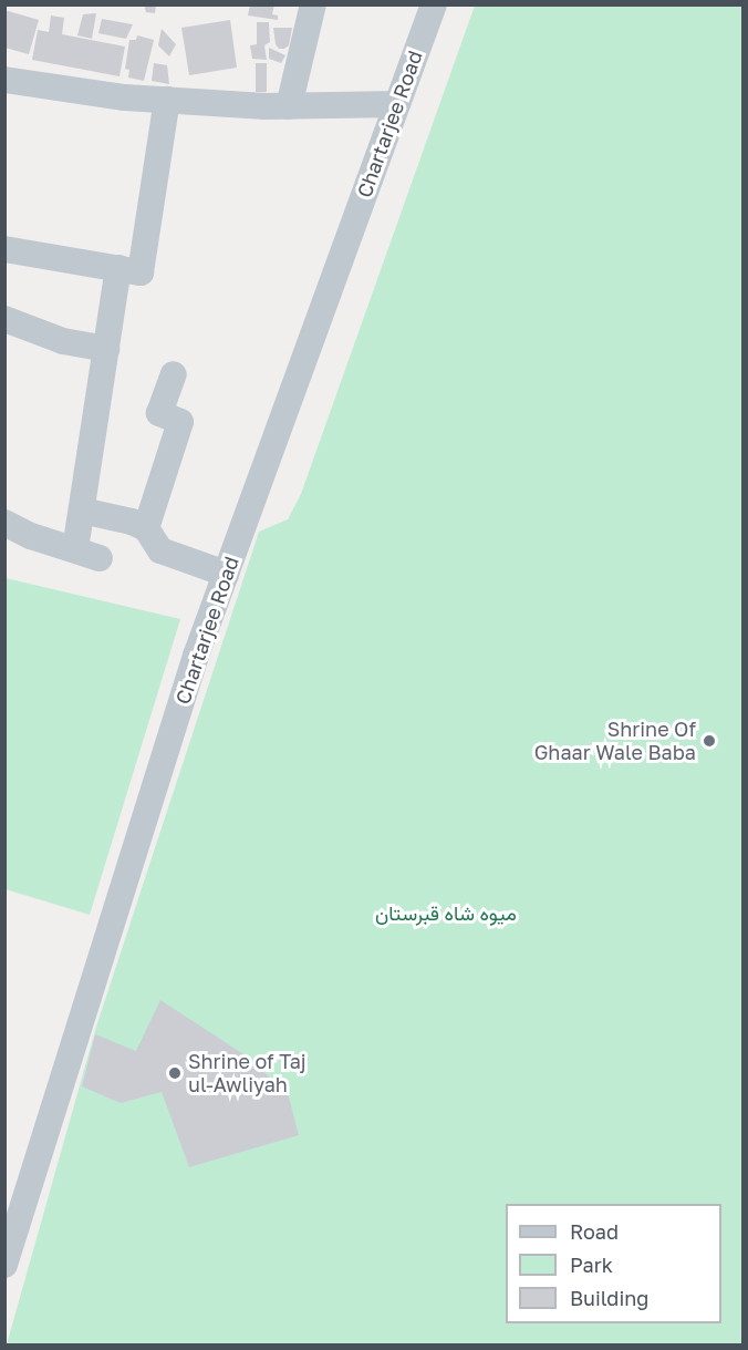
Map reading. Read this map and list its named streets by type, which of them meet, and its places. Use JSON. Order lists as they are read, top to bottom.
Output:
{
  "streets": {
    "street": ["Chartarjee Road"]
  },
  "parks": ["میوہ شاہ قبرستان"],
  "places": ["Shrine Of Ghaar Wale Baba", "Shrine of Taj ul-Awliyah"],
  "legend": ["Road", "Park", "Building"]
}
